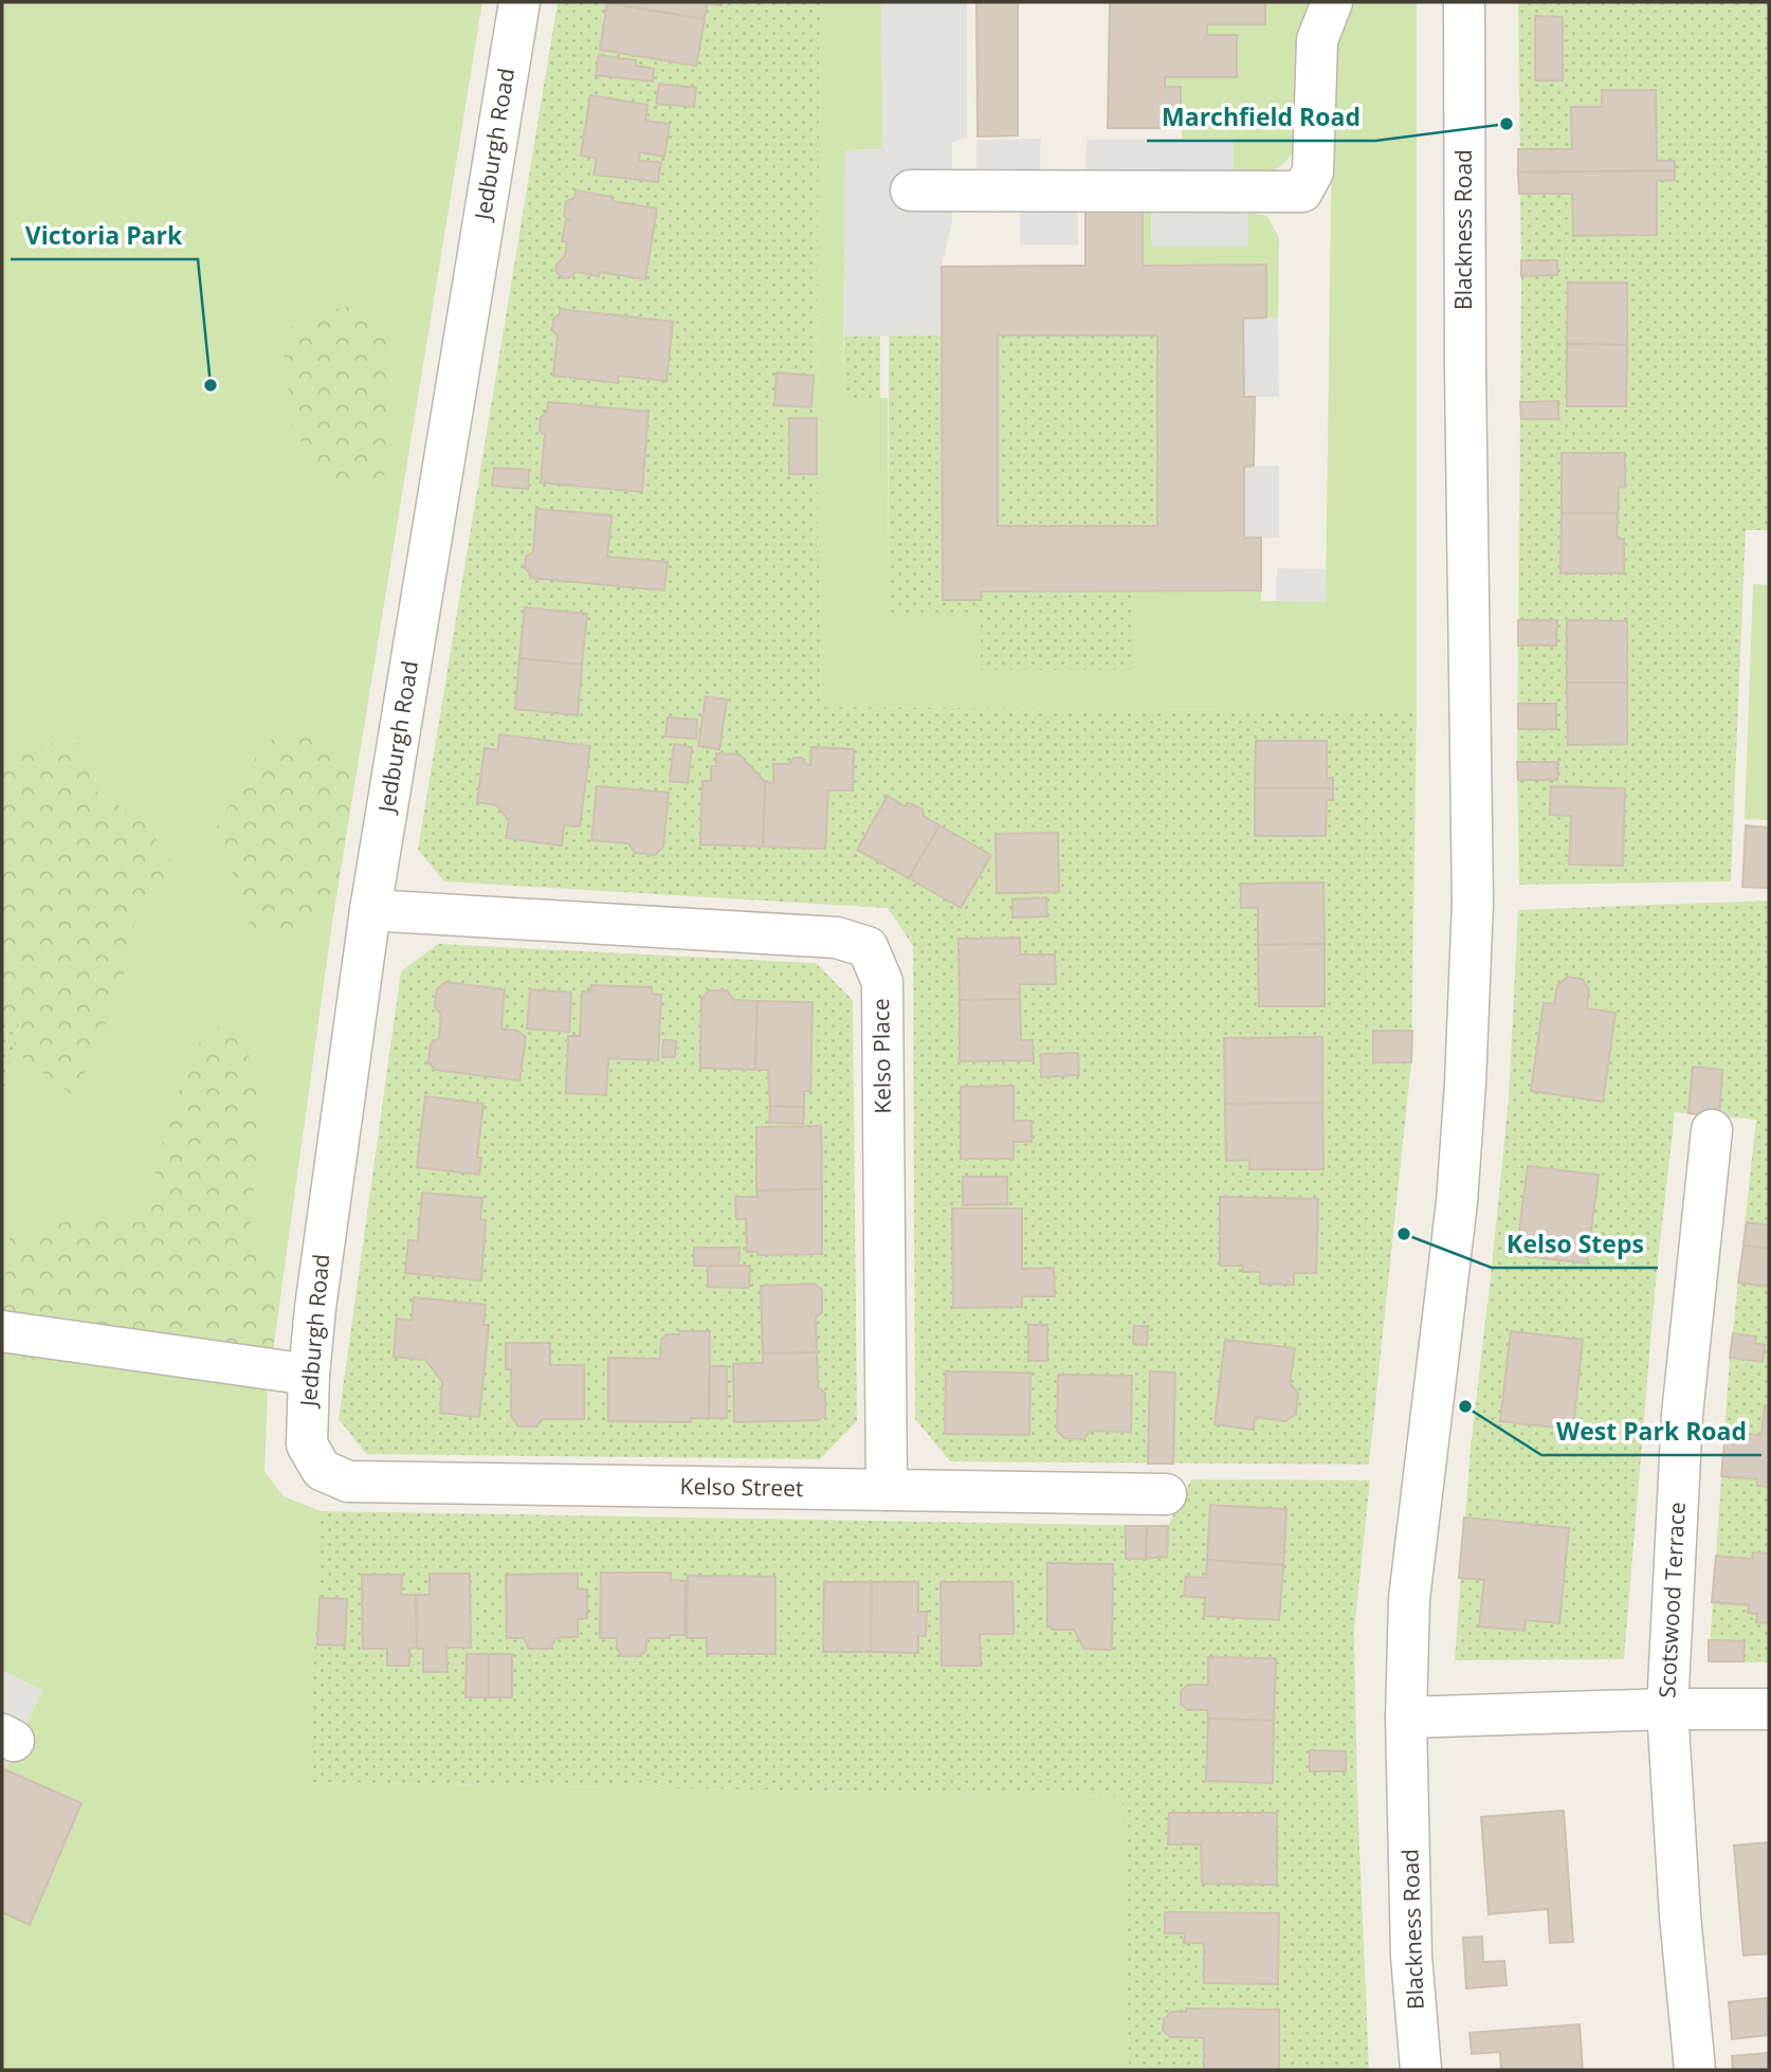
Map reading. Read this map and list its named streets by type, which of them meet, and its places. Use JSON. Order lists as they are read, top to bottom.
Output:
{
  "streets": {
    "street": [
      "Jedburgh Road",
      "Blackness Road",
      "Kelso Place",
      "Kelso Street",
      "Scotswood Terrace"
    ]
  },
  "crossings": [
    ["Jedburgh Road", "Kelso Place"],
    ["Jedburgh Road", "Kelso Street"],
    ["Kelso Place", "Kelso Street"]
  ],
  "places": [
    "Marchfield Road",
    "Victoria Park",
    "Kelso Steps",
    "West Park Road"
  ]
}
